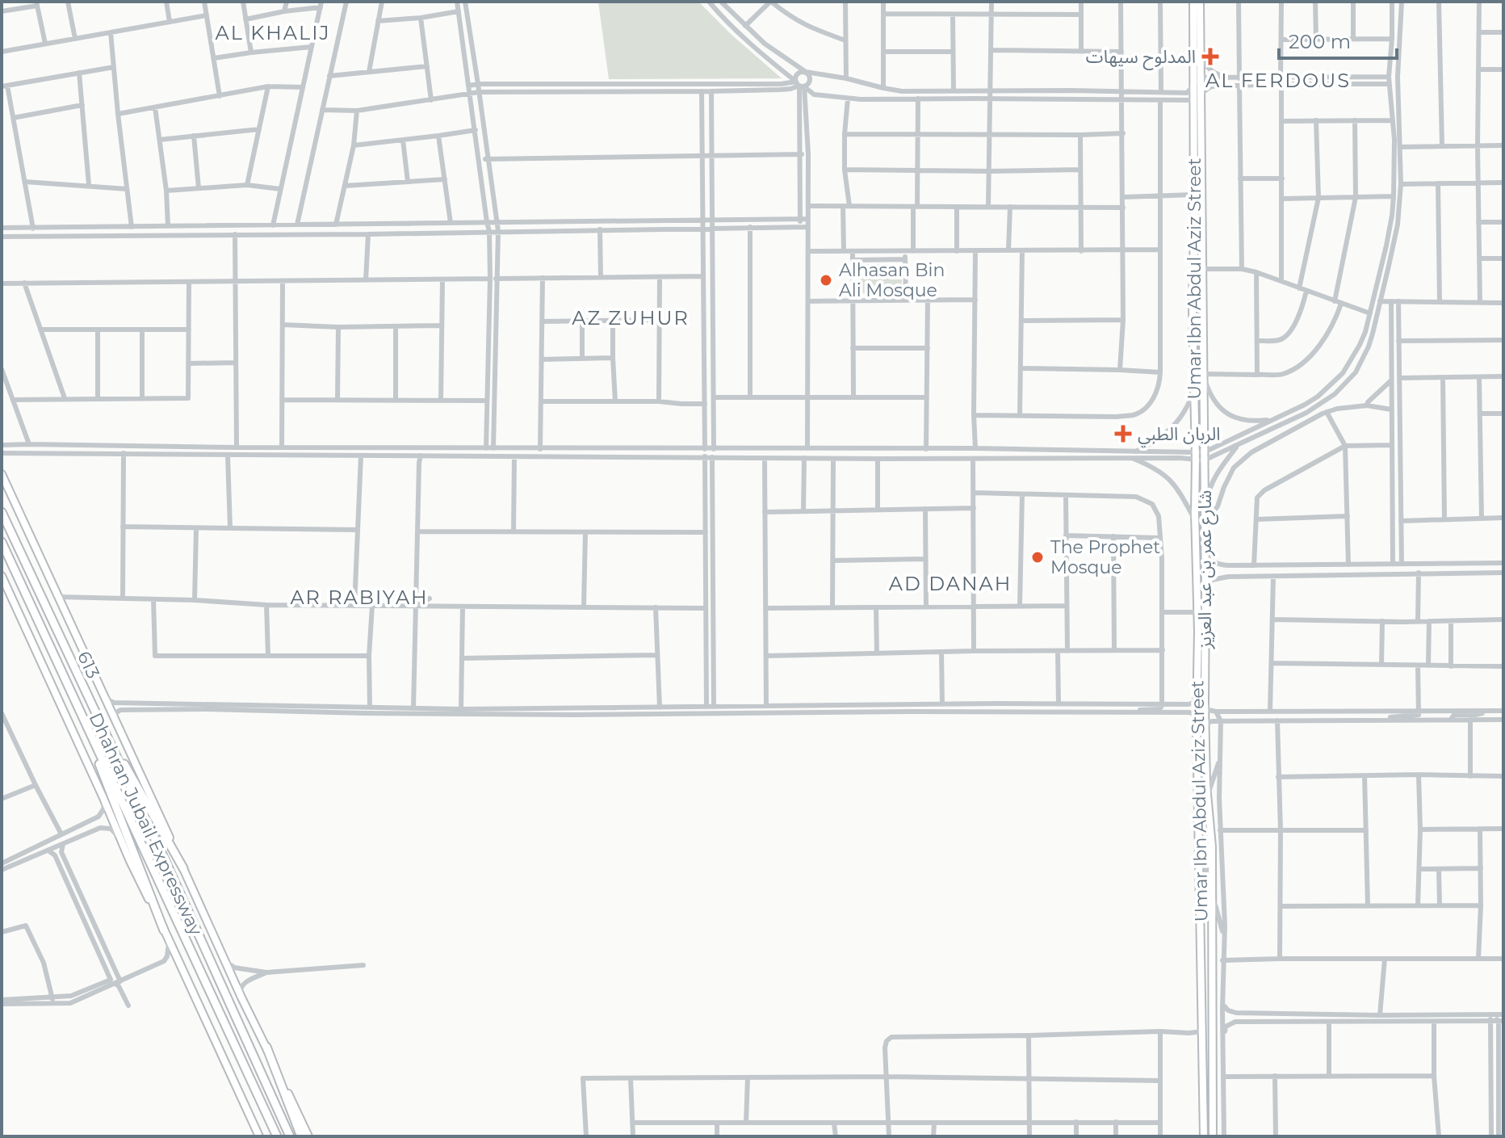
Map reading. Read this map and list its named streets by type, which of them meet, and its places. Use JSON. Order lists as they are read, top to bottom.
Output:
{
  "streets": {
    "highway": ["613", "Dhahran Jubail Expressway"],
    "main road": ["Umar Ibn Abdul Aziz Street", "شارع عمر بن عبد العزيز"]
  },
  "districts": [
    "AL KHALIJ",
    "AL FERDOUS",
    "AZ ZUHUR",
    "AD DANAH",
    "AR RABIYAH"
  ],
  "places": {
    "health": ["المدلوح سيهات", "الربان الطبي"],
    "other": ["Alhasan Bin Ali Mosque", "The Prophet Mosque"]
  },
  "scale_bar": "200 m"
}
